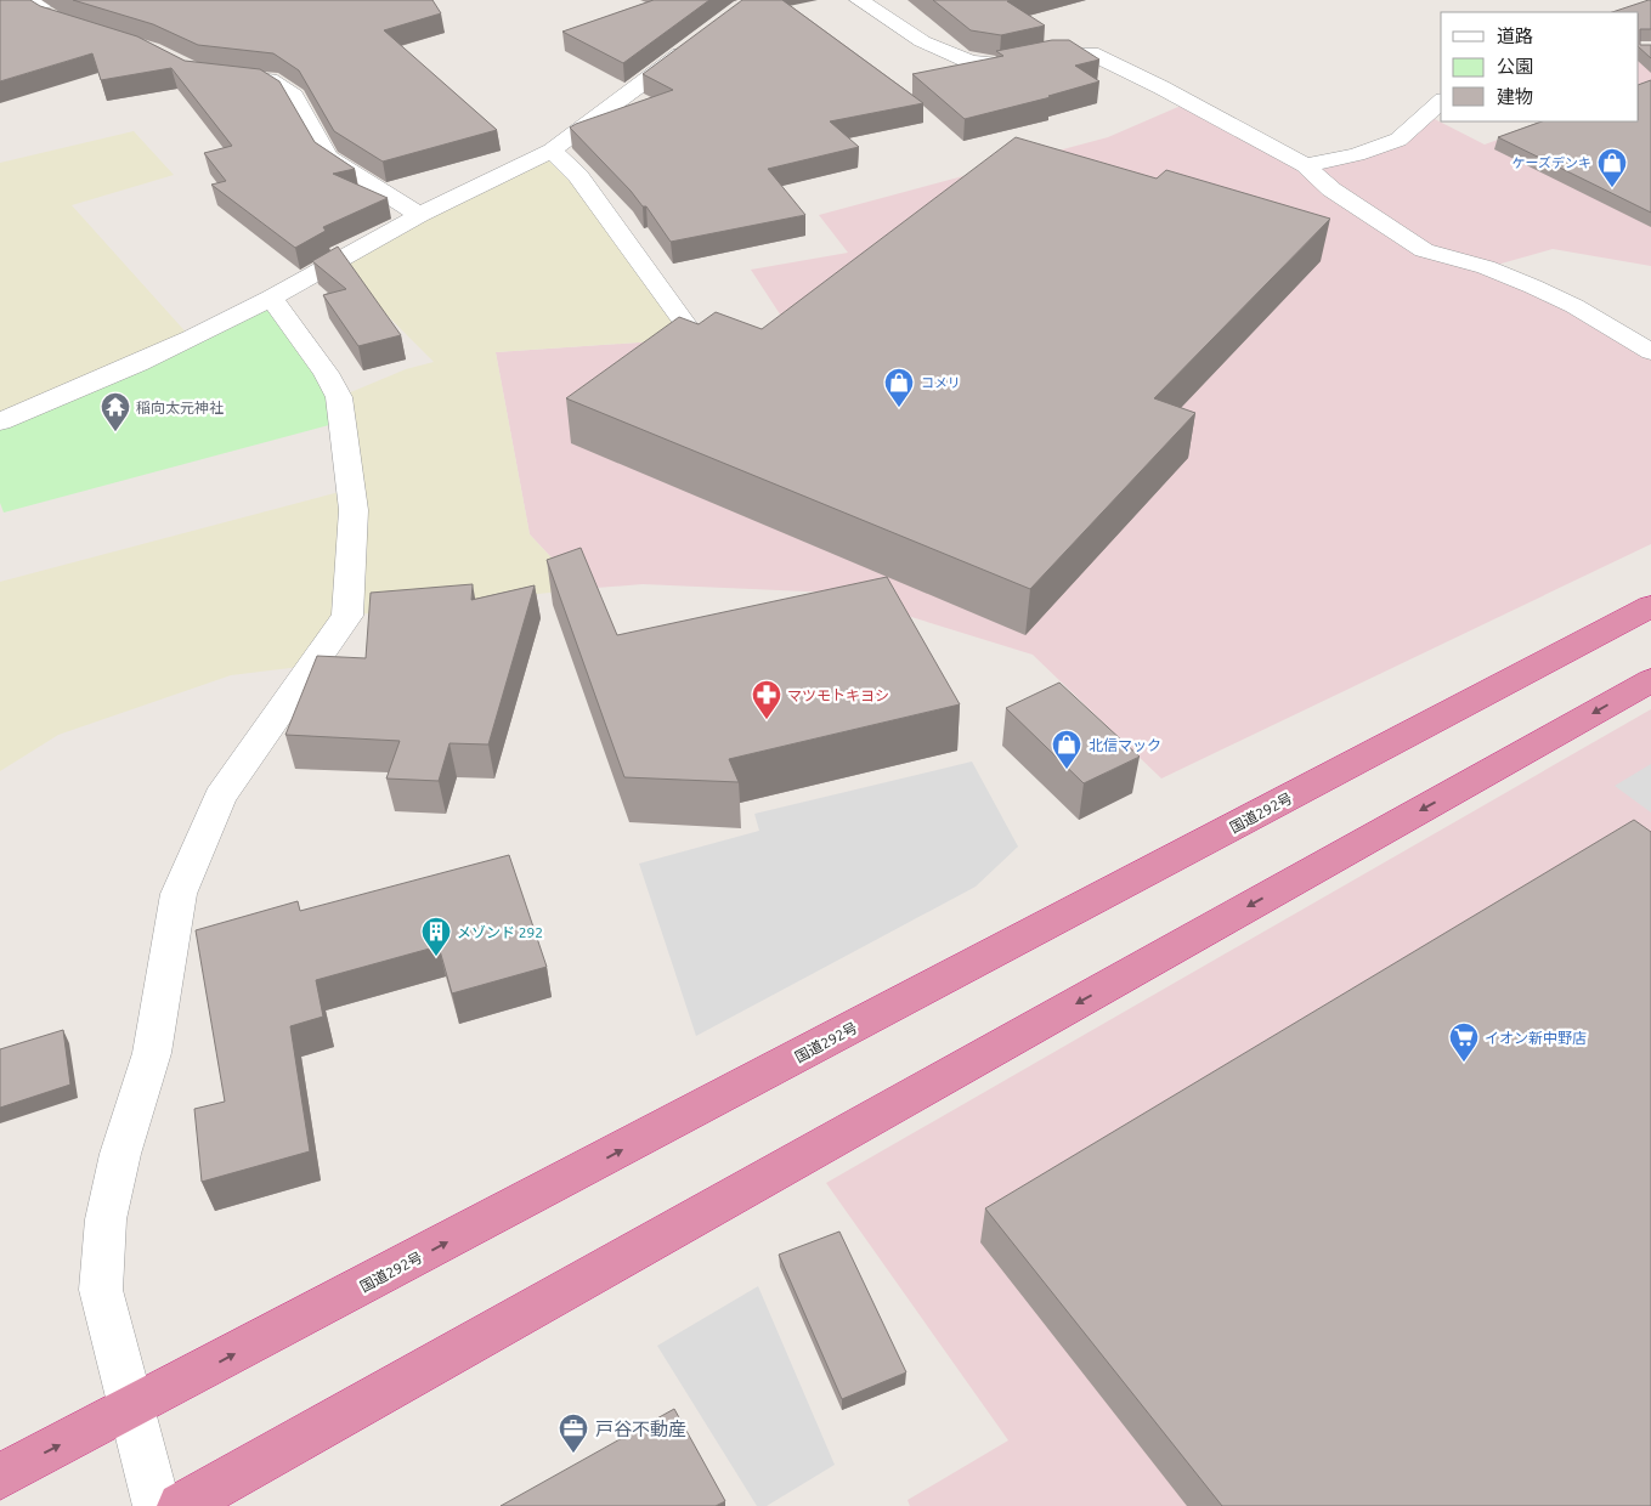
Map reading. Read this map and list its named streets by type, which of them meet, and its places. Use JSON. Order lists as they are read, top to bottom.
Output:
{
  "streets": {
    "highway": ["国道292号"]
  },
  "places": {
    "shop": ["ケーズデンキ", "コメリ", "北信マック"],
    "temple": ["稲向太元神社"],
    "pharmacy": ["マツモトキヨシ"],
    "building": ["メゾンド 292"],
    "supermarket": ["イオン新中野店"],
    "office": ["戸谷不動産"]
  },
  "legend": ["道路", "公園", "建物"]
}
